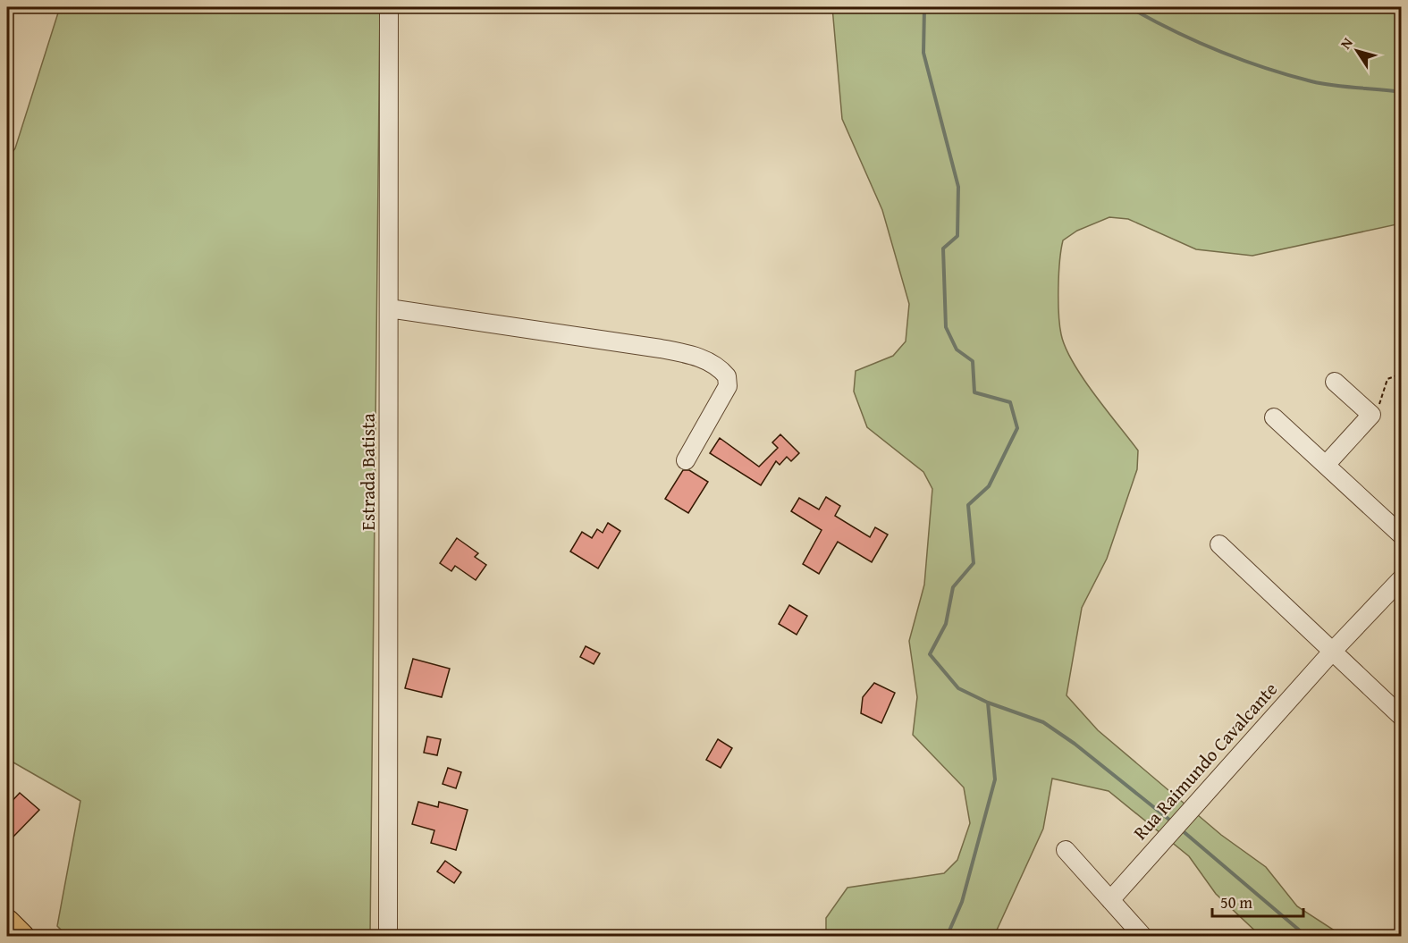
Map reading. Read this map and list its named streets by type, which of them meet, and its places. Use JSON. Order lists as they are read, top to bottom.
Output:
{
  "streets": {
    "street": ["Estrada Batista", "Rua Raimundo Cavalcante"]
  },
  "scale_bar": "50 m",
  "north": "top left"
}
